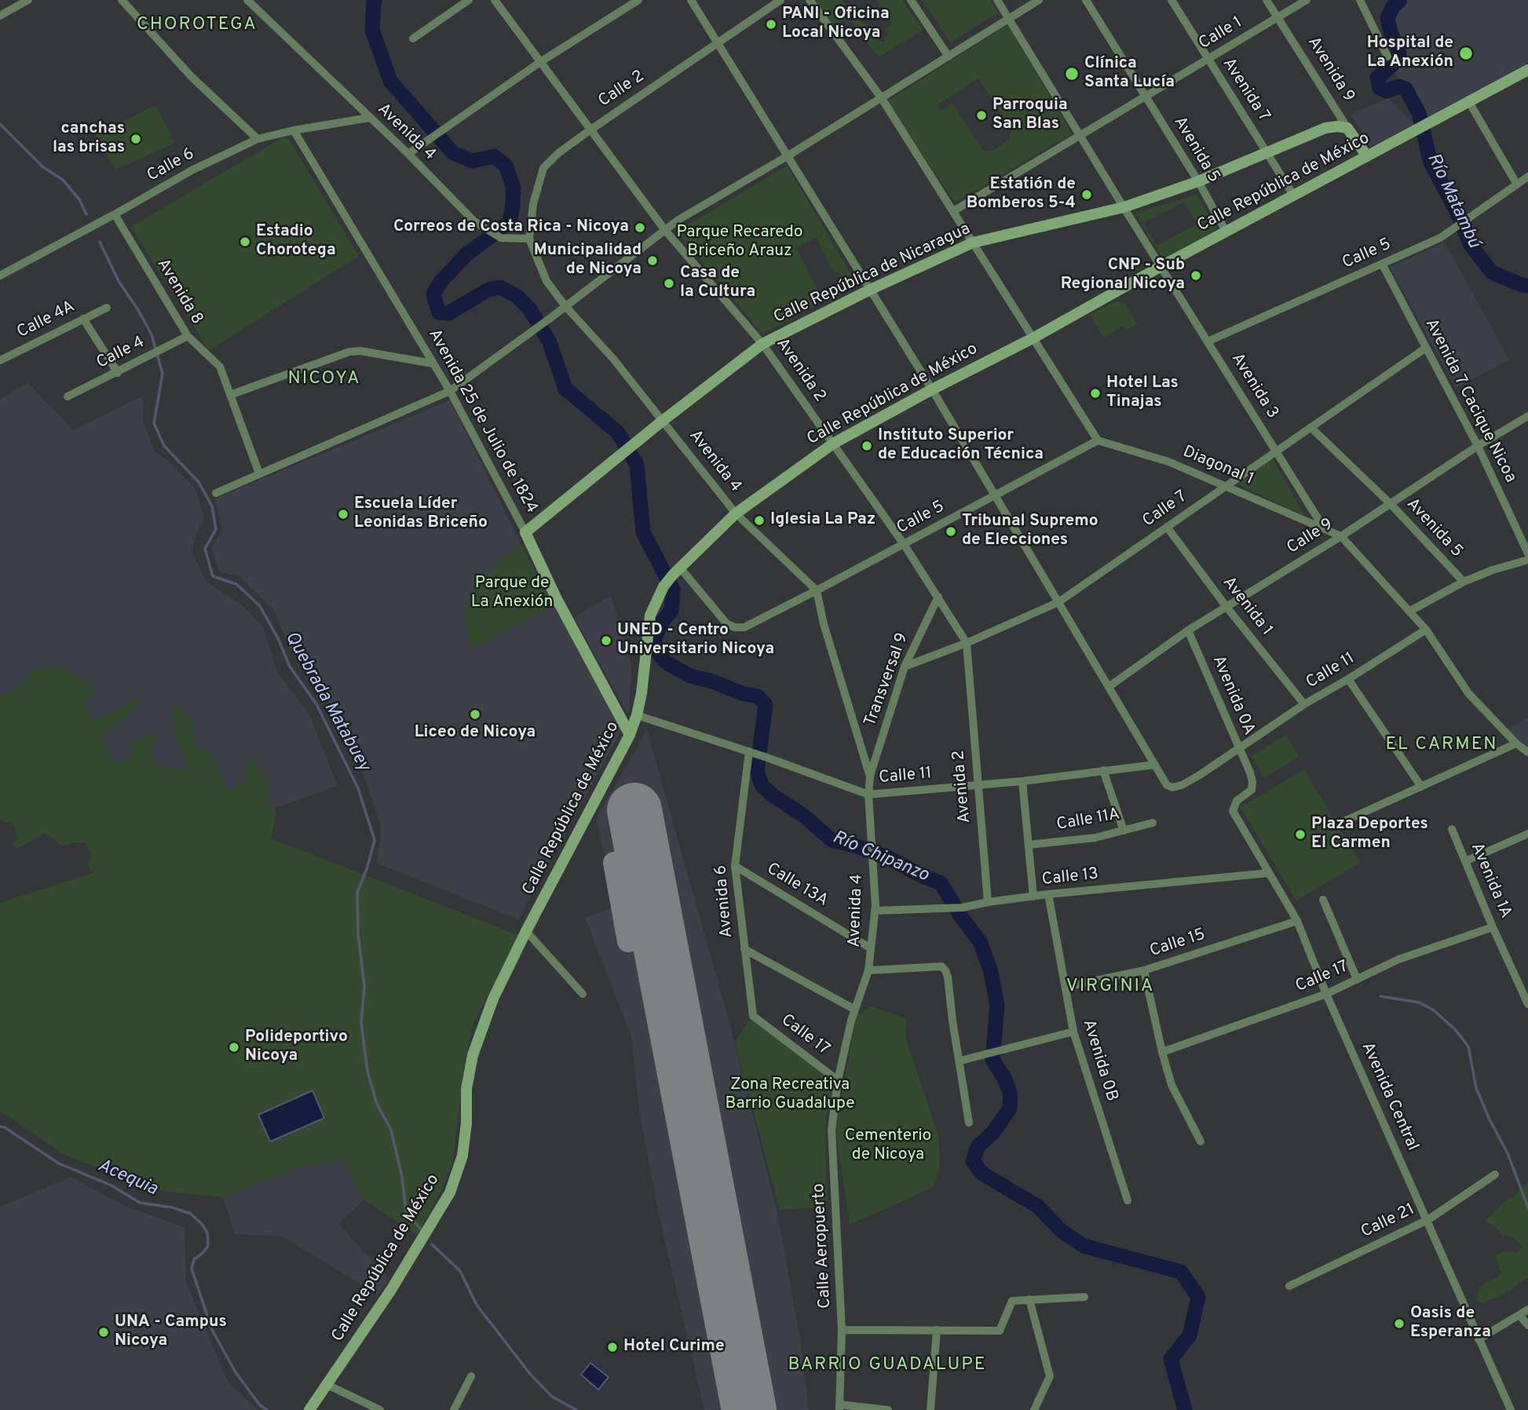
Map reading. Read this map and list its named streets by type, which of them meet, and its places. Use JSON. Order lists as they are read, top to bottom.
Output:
{
  "streets": {
    "main road": [
      "Avenida 9",
      "Calle República de México",
      "Calle República de Nicaragua",
      "Avenida 25 de Julio de 1824"
    ],
    "street": [
      "Calle 1",
      "Calle 2",
      "Avenida 7",
      "Avenida 4",
      "Avenida 5",
      "Calle 6",
      "Calle 5",
      "Avenida 8",
      "Calle 4A",
      "Calle 4",
      "Avenida 2",
      "Avenida 3",
      "Avenida 7 Cacique Nicoa",
      "Diagonal 1",
      "Calle 7",
      "Calle 9",
      "Avenida 1",
      "Calle 11",
      "Transversal 9",
      "Avenida 0A",
      "Calle 11A",
      "Calle 13",
      "Avenida 1A",
      "Calle 13A",
      "Avenida 6",
      "Calle 15",
      "Calle 17",
      "Avenida 0B",
      "Avenida Central",
      "Calle 21",
      "Calle Aeropuerto"
    ]
  },
  "crossings": [
    ["Calle 1", "Avenida 9"],
    ["Calle 1", "Avenida 7"],
    ["Calle 1", "Avenida 5"],
    ["Calle 1", "Avenida 3"],
    ["Avenida 9", "Calle República de México"],
    ["Avenida 9", "Calle República de Nicaragua"],
    ["Calle 2", "Avenida 4"],
    ["Calle 2", "Avenida 2"],
    ["Avenida 7", "Calle República de México"],
    ["Avenida 7", "Calle República de Nicaragua"],
    ["Avenida 4", "Calle 6"],
    ["Avenida 4", "Calle República de México"],
    ["Avenida 4", "Calle 5"],
    ["Avenida 4", "Calle República de Nicaragua"],
    ["Avenida 4", "Calle 11"],
    ["Avenida 4", "Transversal 9"],
    ["Avenida 4", "Calle 13"],
    ["Avenida 4", "Calle 13A"],
    ["Avenida 4", "Calle 17"],
    ["Avenida 4", "Calle Aeropuerto"],
    ["Avenida 5", "Calle República de México"],
    ["Avenida 5", "Calle República de Nicaragua"],
    ["Avenida 5", "Calle 7"],
    ["Avenida 5", "Calle 9"],
    ["Calle 6", "Avenida 8"],
    ["Calle 6", "Avenida 25 de Julio de 1824"],
    ["Calle República de México", "Calle 5"],
    ["Calle República de México", "Avenida 2"],
    ["Calle República de México", "Avenida 3"],
    ["Calle República de México", "Avenida 25 de Julio de 1824"],
    ["Calle República de México", "Calle 11"],
    ["Calle 5", "Avenida 2"],
    ["Calle 5", "Avenida 3"],
    ["Calle 5", "Avenida 7 Cacique Nicoa"],
    ["Calle 5", "Diagonal 1"],
    ["Calle República de Nicaragua", "Avenida 2"],
    ["Calle República de Nicaragua", "Avenida 3"],
    ["Calle República de Nicaragua", "Avenida 25 de Julio de 1824"],
    ["Avenida 8", "Calle 4"],
    ["Avenida 2", "Calle 7"],
    ["Avenida 2", "Calle 11"],
    ["Avenida 2", "Transversal 9"],
    ["Avenida 2", "Calle 13"],
    ["Avenida 3", "Diagonal 1"],
    ["Avenida 3", "Calle 7"],
    ["Avenida 7 Cacique Nicoa", "Calle 7"],
    ["Avenida 7 Cacique Nicoa", "Calle 9"],
    ["Diagonal 1", "Calle 7"],
    ["Calle 7", "Avenida 1"],
    ["Calle 7", "Transversal 9"],
    ["Calle 9", "Avenida 1"],
    ["Calle 9", "Avenida 0A"],
    ["Avenida 1", "Calle 11"],
    ["Calle 11", "Avenida 0A"],
    ["Calle 11", "Avenida 6"],
    ["Avenida 0A", "Avenida Central"],
    ["Calle 13", "Avenida 0B"],
    ["Calle 13", "Avenida Central"],
    ["Avenida 1A", "Calle 17"],
    ["Calle 13A", "Avenida 6"],
    ["Avenida 6", "Calle 17"],
    ["Calle 15", "Avenida 0B"],
    ["Calle 15", "Avenida Central"],
    ["Calle 17", "Avenida Central"],
    ["Calle 17", "Calle Aeropuerto"],
    ["Avenida Central", "Calle 21"]
  ],
  "districts": [
    "CHOROTEGA",
    "NICOYA",
    "EL CARMEN",
    "VIRGINIA",
    "BARRIO GUADALUPE"
  ],
  "water": [
    "Río Matambú",
    "Quebrada Matabuey",
    "Río Chipanzo",
    "Acequia"
  ],
  "parks": [
    "Parque Recaredo Briceño Arauz",
    "Parque de La Anexión",
    "Zona Recreativa Barrio Guadalupe",
    "Cementerio de Nicoya"
  ],
  "places": [
    "PANI - Oficina Local Nicoya",
    "Hospital de La Anexión",
    "Clínica Santa Lucía",
    "Parroquia San Blas",
    "canchas las brisas",
    "Estatión de Bomberos 5-4",
    "Correos de Costa Rica - Nicoya",
    "Estadio Chorotega",
    "Municipalidad de Nicoya",
    "CNP - Sub Regional Nicoya",
    "Casa de la Cultura",
    "Hotel Las Tinajas",
    "Instituto Superior de Educación Técnica",
    "Escuela Líder Leonidas Briceño",
    "Iglesia La Paz",
    "Tribunal Supremo de Elecciones",
    "UNED - Centro Universitario Nicoya",
    "Liceo de Nicoya",
    "Plaza Deportes El Carmen",
    "Polideportivo Nicoya",
    "Oasis de Esperanza",
    "UNA - Campus Nicoya",
    "Hotel Curime"
  ]
}
